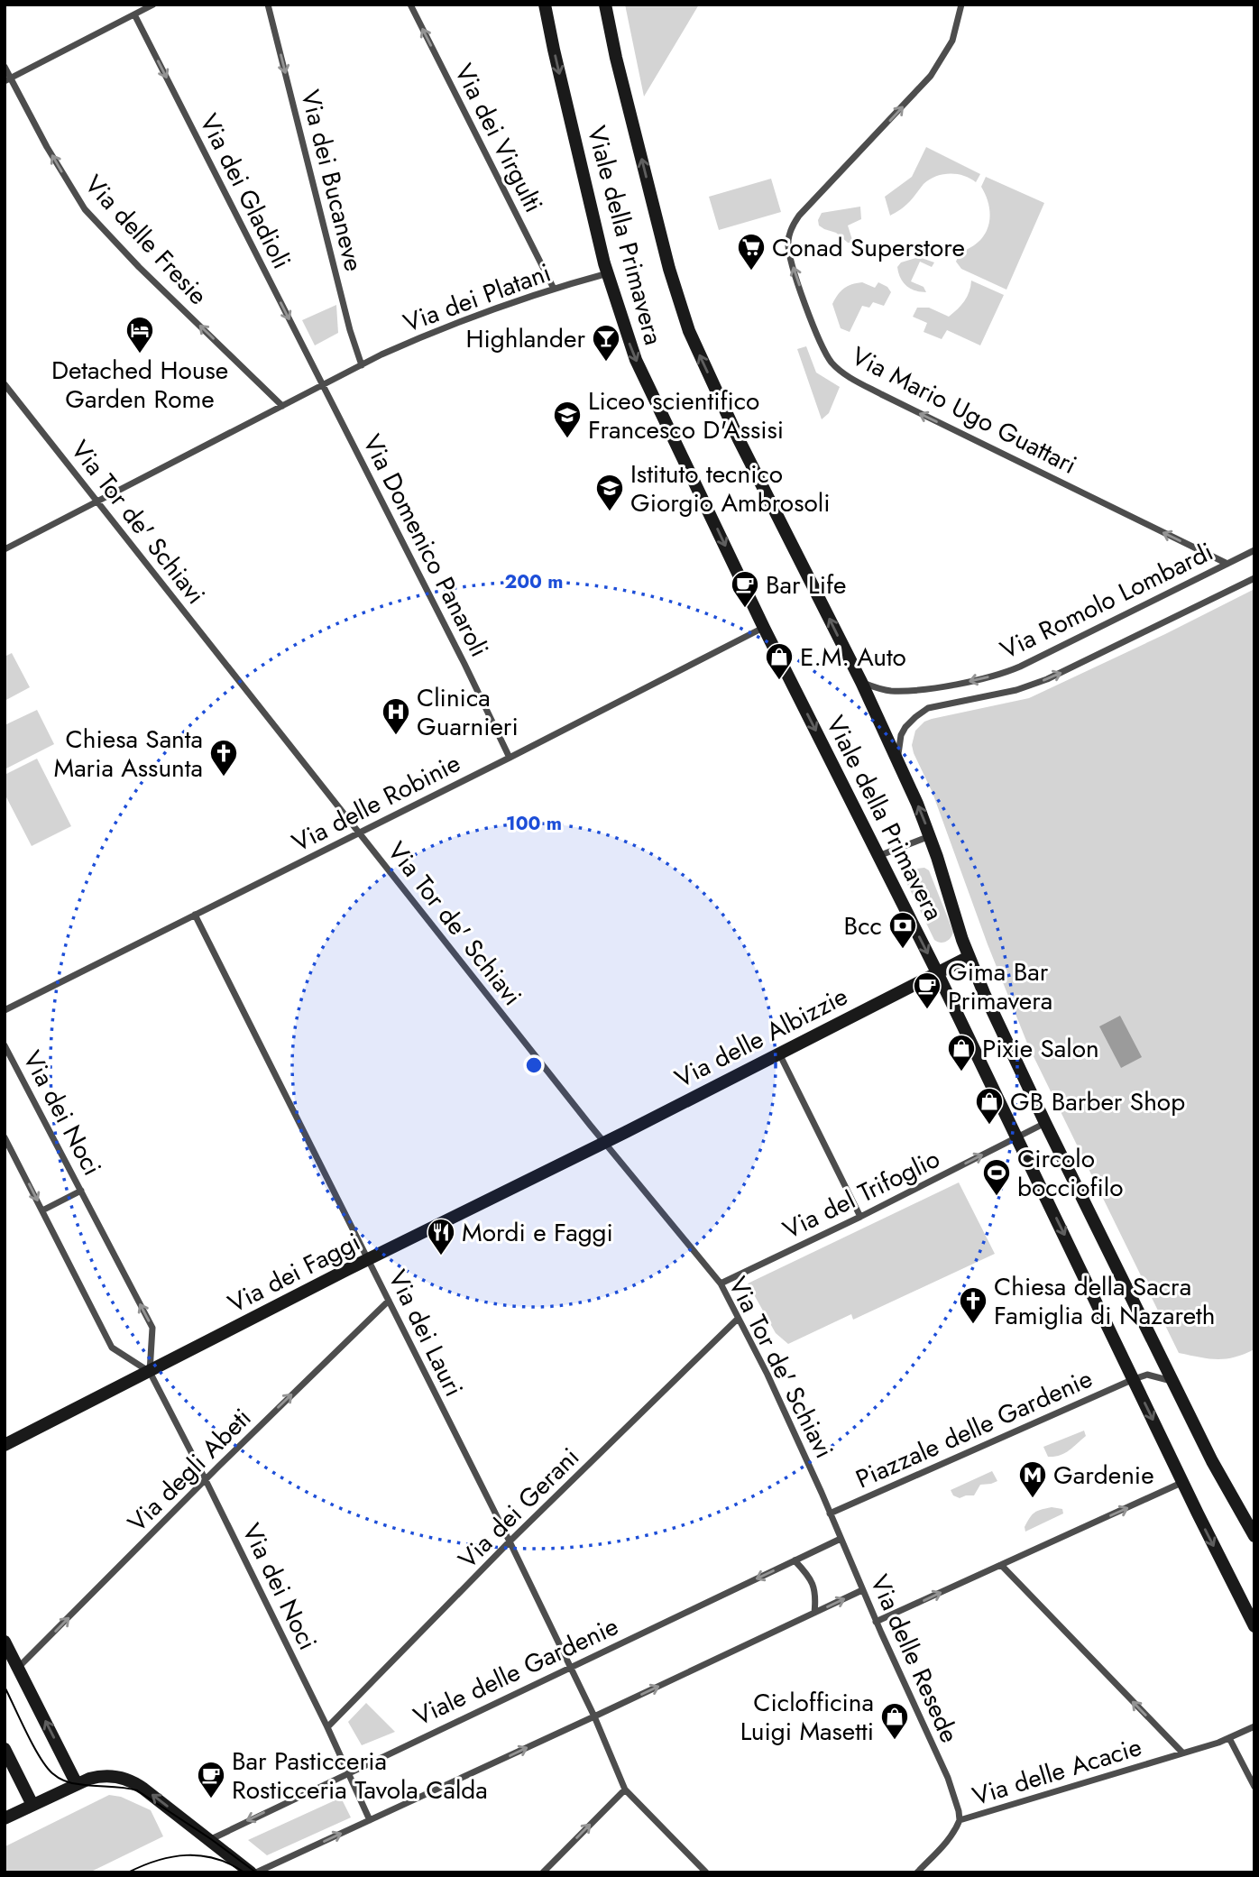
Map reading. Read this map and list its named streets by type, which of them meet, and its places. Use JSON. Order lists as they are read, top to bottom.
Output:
{
  "streets": {
    "main road": ["Viale della Primavera", "Via delle Albizzie", "Via dei Faggi"],
    "street": [
      "Via dei Virgulti",
      "Via dei Bucaneve",
      "Via dei Gladioli",
      "Via delle Fresie",
      "Via dei Platani",
      "Via Mario Ugo Guattari",
      "Via Tor de' Schiavi",
      "Via Domenico Panaroli",
      "Via Romolo Lombardi",
      "Via delle Robinie",
      "Via dei Noci",
      "Via del Trifoglio",
      "Via dei Lauri",
      "Piazzale delle Gardenie",
      "Via degli Abeti",
      "Via dei Gerani",
      "Via delle Resede",
      "Viale delle Gardenie",
      "Via delle Acacie"
    ]
  },
  "crossings": [
    ["Via dei Virgulti", "Via dei Platani"],
    ["Via dei Bucaneve", "Via dei Platani"],
    ["Via dei Gladioli", "Via dei Platani"],
    ["Via dei Gladioli", "Via Domenico Panaroli"],
    ["Viale della Primavera", "Via dei Platani"],
    ["Viale della Primavera", "Via Romolo Lombardi"],
    ["Viale della Primavera", "Via delle Robinie"],
    ["Viale della Primavera", "Via delle Albizzie"],
    ["Viale della Primavera", "Via del Trifoglio"],
    ["Viale della Primavera", "Piazzale delle Gardenie"],
    ["Via delle Fresie", "Via dei Platani"],
    ["Via dei Platani", "Via Domenico Panaroli"],
    ["Via Mario Ugo Guattari", "Via Romolo Lombardi"],
    ["Via Tor de' Schiavi", "Via delle Robinie"],
    ["Via Tor de' Schiavi", "Via delle Albizzie"],
    ["Via Tor de' Schiavi", "Via del Trifoglio"],
    ["Via Tor de' Schiavi", "Via dei Faggi"],
    ["Via Tor de' Schiavi", "Piazzale delle Gardenie"],
    ["Via Tor de' Schiavi", "Via dei Gerani"],
    ["Via Tor de' Schiavi", "Via delle Resede"],
    ["Via Domenico Panaroli", "Via delle Robinie"],
    ["Via delle Robinie", "Via dei Lauri"],
    ["Via delle Albizzie", "Via dei Faggi"],
    ["Via dei Noci", "Via dei Faggi"],
    ["Via dei Noci", "Via degli Abeti"],
    ["Via dei Noci", "Via dei Gerani"],
    ["Via dei Noci", "Viale delle Gardenie"],
    ["Via dei Faggi", "Via dei Lauri"],
    ["Via dei Lauri", "Via degli Abeti"],
    ["Via dei Lauri", "Via dei Gerani"],
    ["Via dei Lauri", "Viale delle Gardenie"],
    ["Piazzale delle Gardenie", "Via delle Resede"],
    ["Via delle Resede", "Viale delle Gardenie"],
    ["Via delle Resede", "Via delle Acacie"]
  ],
  "one_way": [
    "Via dei Virgulti",
    "Via dei Bucaneve",
    "Via dei Gladioli",
    "Via delle Fresie",
    "Via del Trifoglio",
    "Via degli Abeti"
  ],
  "places": {
    "supermarket": ["Conad Superstore"],
    "hotel": ["Detached House Garden Rome"],
    "bar": ["Highlander"],
    "school or university": ["Liceo scientifico Francesco D'Assisi", "Istituto tecnico Giorgio Ambrosoli"],
    "cafe": ["Bar Life", "Gima Bar Primavera", "Bar Pasticceria Rosticceria Tavola Calda"],
    "shop": [
      "E.M. Auto",
      "Pixie Salon",
      "GB Barber Shop",
      "Ciclofficina Luigi Masetti"
    ],
    "hospital": ["Clinica Guarnieri"],
    "church": ["Chiesa Santa Maria Assunta", "Chiesa della Sacra Famiglia di Nazareth"],
    "bank": ["Bcc"],
    "sports": ["Circolo bocciofilo"],
    "restaurant": ["Mordi e Faggi"],
    "metro station": ["Gardenie"]
  },
  "rings": ["200 m", "100 m"]
}
